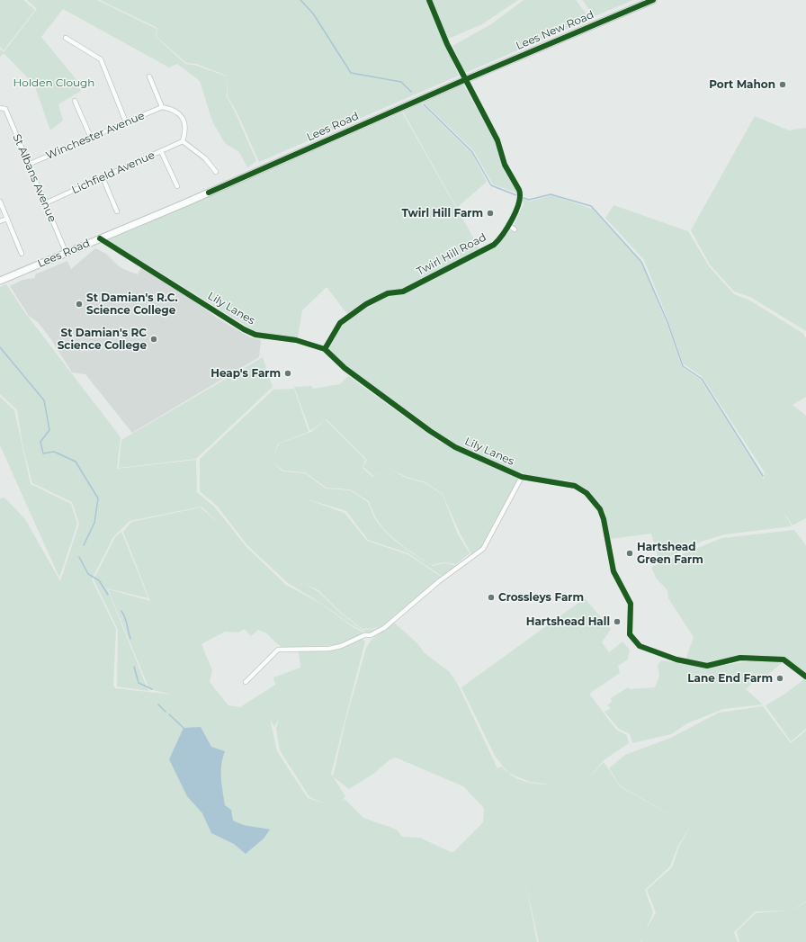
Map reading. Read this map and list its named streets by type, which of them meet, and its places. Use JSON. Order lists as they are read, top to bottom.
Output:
{
  "streets": {
    "main road": ["Lees New Road", "Lees Road"],
    "street": [
      "Winchester Avenue",
      "Lichfield Avenue",
      "St Albans Avenue",
      "Twirl Hill Road",
      "Lily Lanes"
    ]
  },
  "crossings": [
    ["Lees New Road", "Lees Road"],
    ["Lees New Road", "Twirl Hill Road"],
    ["Lees Road", "St Albans Avenue"],
    ["Lees Road", "Twirl Hill Road"],
    ["Lees Road", "Lily Lanes"],
    ["Winchester Avenue", "St Albans Avenue"],
    ["Lichfield Avenue", "St Albans Avenue"],
    ["Twirl Hill Road", "Lily Lanes"]
  ],
  "parks": ["Holden Clough"],
  "places": [
    "Port Mahon",
    "Twirl Hill Farm",
    "St Damian's R.C. Science College",
    "St Damian's RC Science College",
    "Heap's Farm",
    "Hartshead Green Farm",
    "Crossleys Farm",
    "Hartshead Hall",
    "Lane End Farm"
  ]
}
